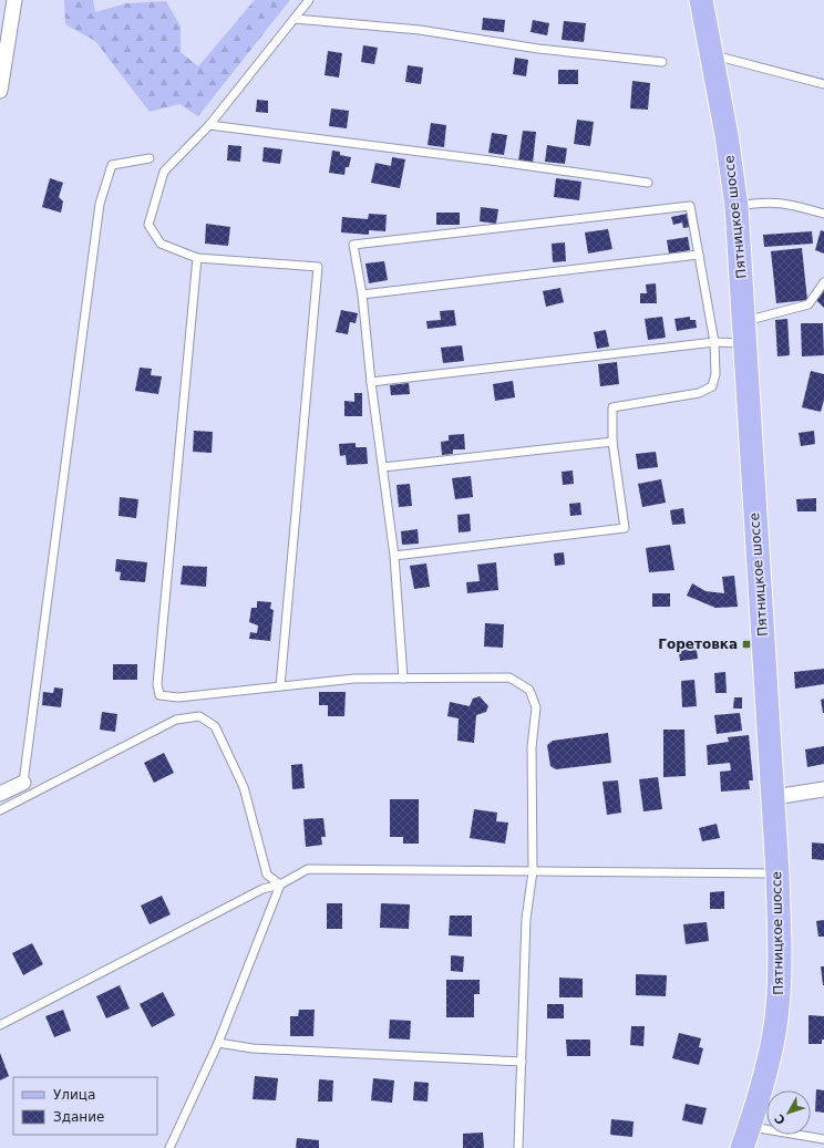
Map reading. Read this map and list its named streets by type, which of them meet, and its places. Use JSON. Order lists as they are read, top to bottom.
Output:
{
  "streets": {
    "main road": ["Пятницкое шоссе"]
  },
  "places": {
    "transit": ["Горетовка"]
  },
  "legend": ["Улица", "Здание"],
  "north": "bottom left"
}
